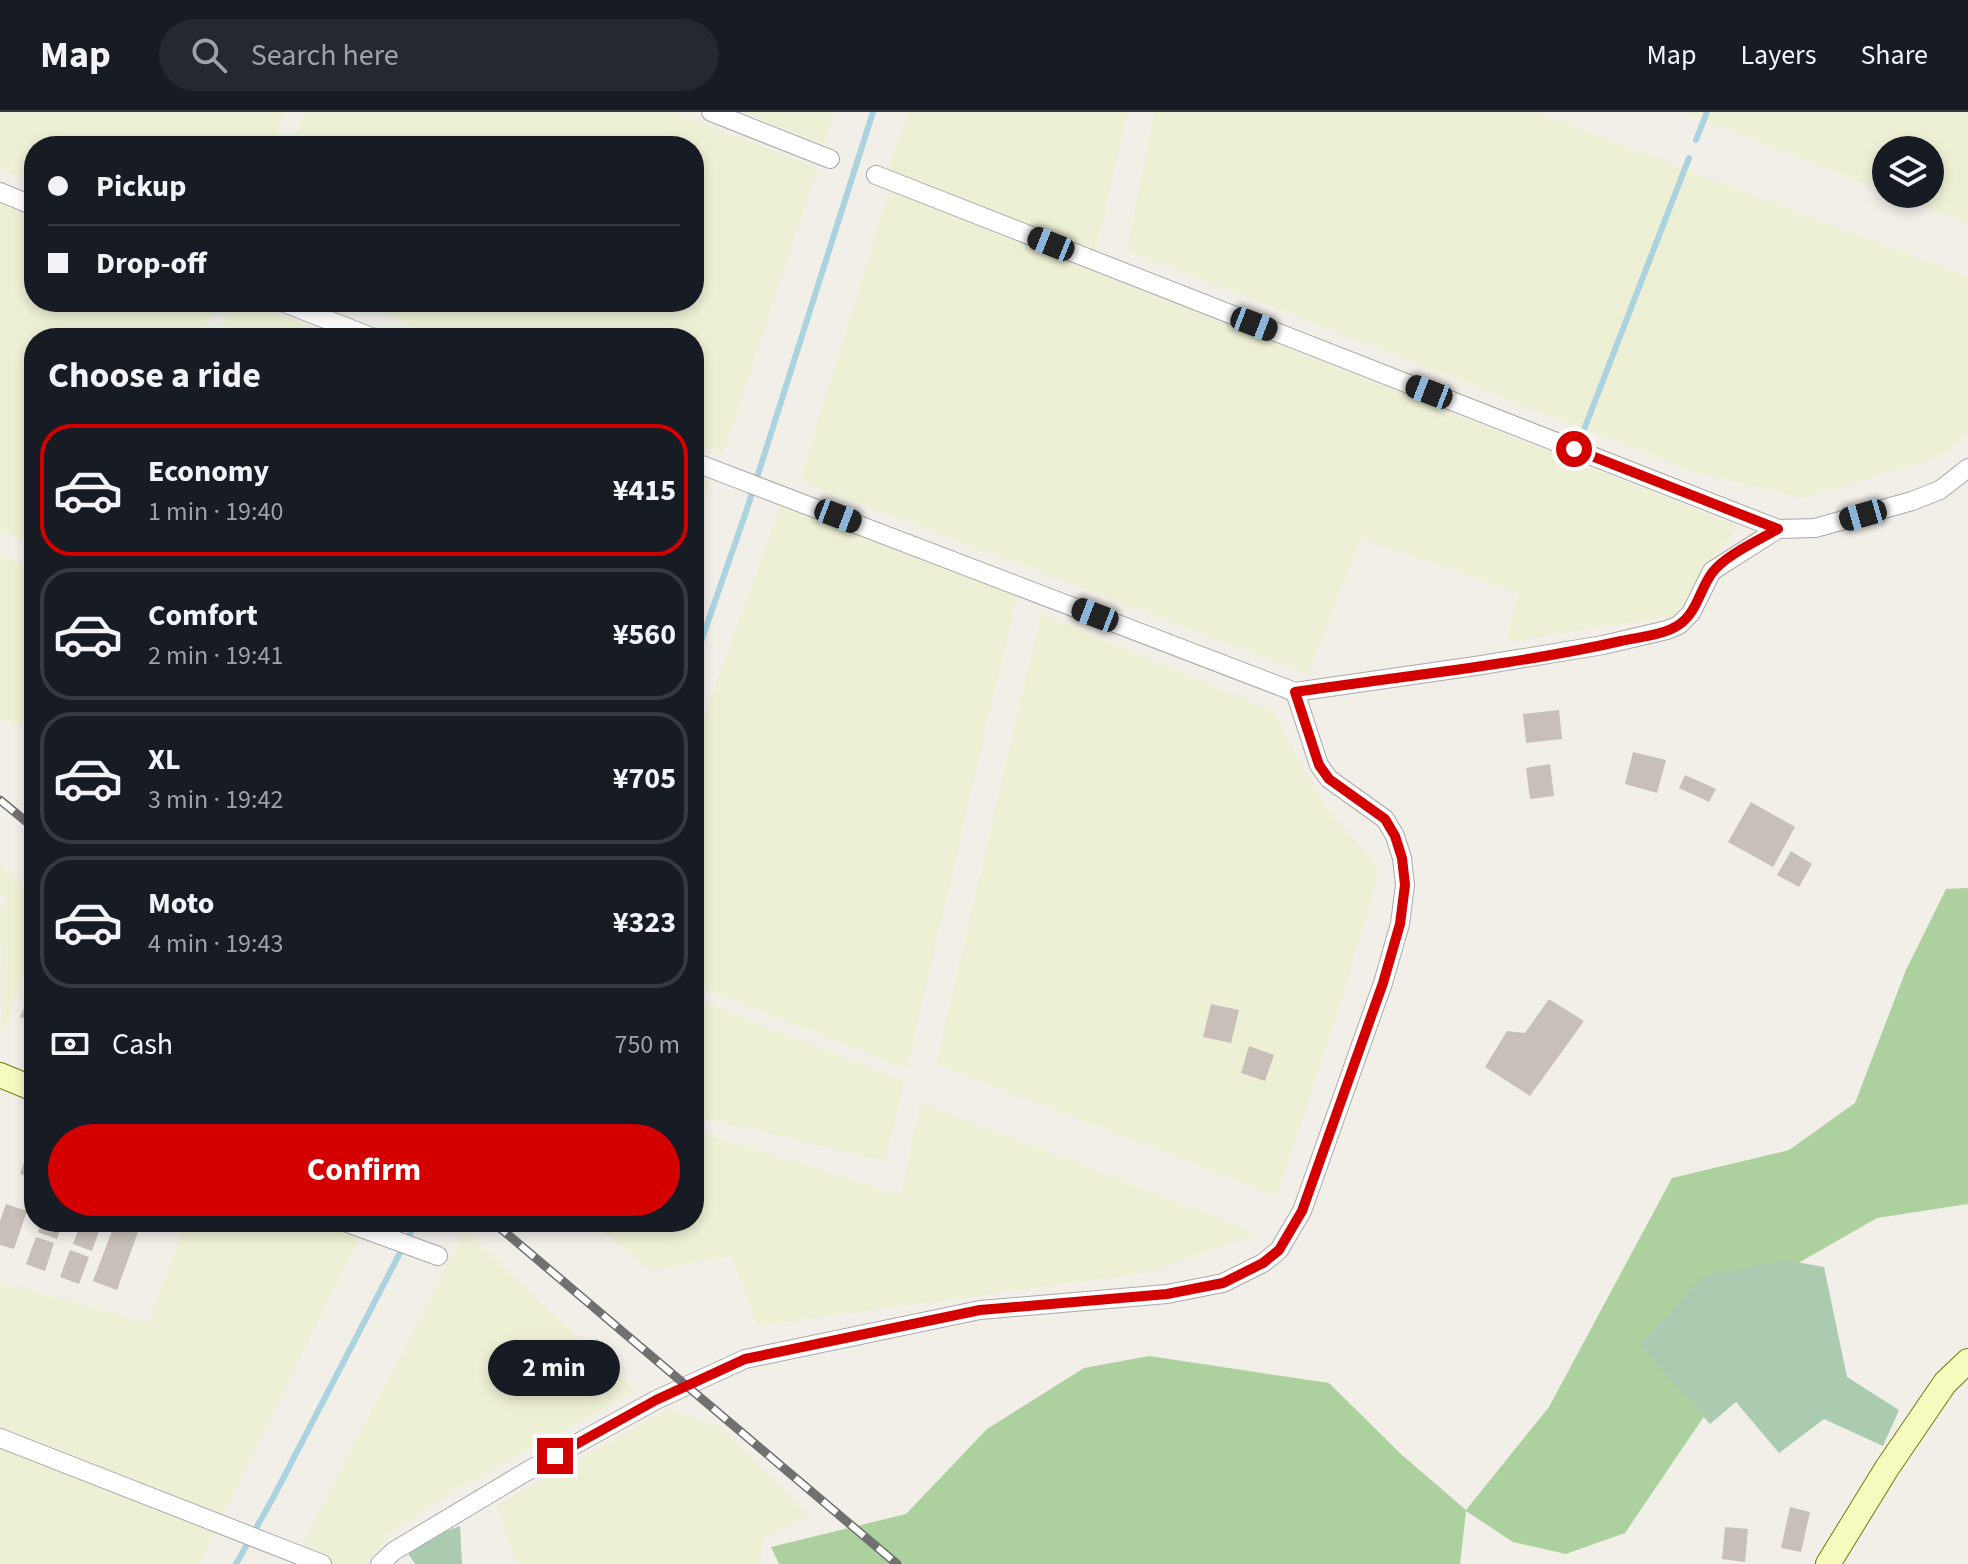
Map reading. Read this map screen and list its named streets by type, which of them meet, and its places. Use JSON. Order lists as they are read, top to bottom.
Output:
{
  "page": {
    "header": "Map",
    "search": "Search here",
    "nav": ["Map", "Layers", "Share"],
    "banner": ["Pickup", "Drop-off"],
    "heading": "Choose a ride",
    "list": [
      {
        "name": "Economy",
        "note": "1 min · 19:40",
        "value": "¥415"
      },
      {
        "name": "Comfort",
        "note": "2 min · 19:41",
        "value": "¥560"
      },
      {
        "name": "XL",
        "note": "3 min · 19:42",
        "value": "¥705"
      },
      {
        "name": "Moto",
        "note": "4 min · 19:43",
        "value": "¥323"
      }
    ],
    "pay": ["Cash", "750 m"],
    "buttons": "Confirm",
    "bubble": "2 min"
  }
}
